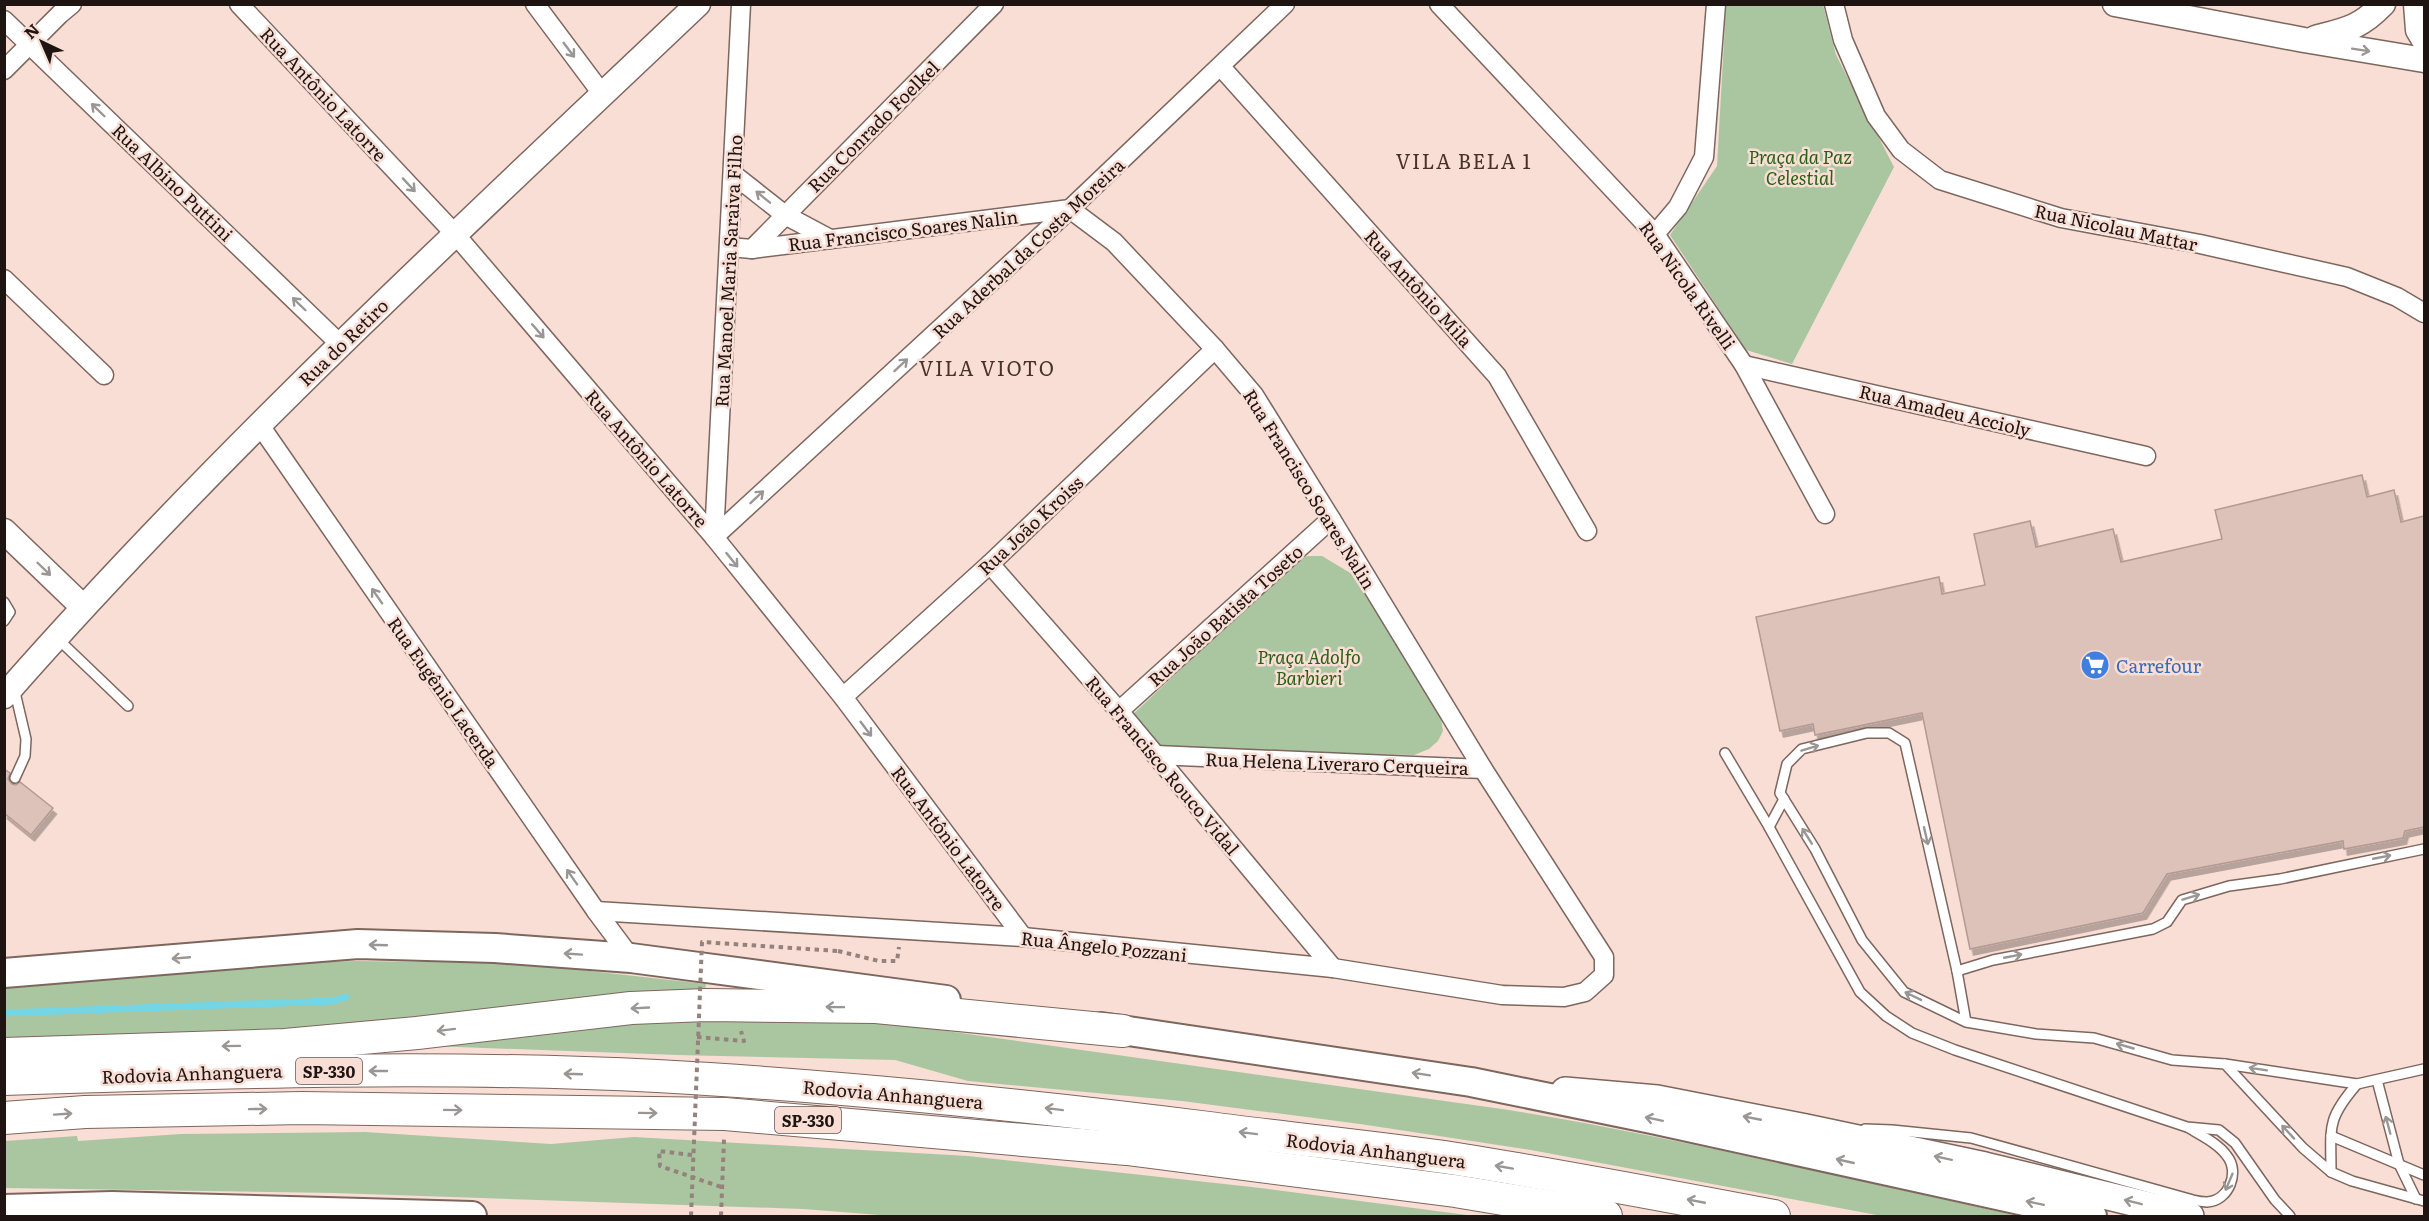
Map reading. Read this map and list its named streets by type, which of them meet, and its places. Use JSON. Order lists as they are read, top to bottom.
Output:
{
  "streets": {
    "highway": ["SP-330", "Rodovia Anhanguera"],
    "main road": ["Rua do Retiro"],
    "street": [
      "Rua Antônio Latorre",
      "Rua Conrado Foelkel",
      "Rua Albino Puttini",
      "Rua Nicolau Mattar",
      "Rua Francisco Soares Nalin",
      "Rua Aderbal da Costa Moreira",
      "Rua Manoel Maria Saraiva Filho",
      "Rua Nicola Rivelli",
      "Rua Antônio Mila",
      "Rua Amadeu Accioly",
      "Rua João Kroiss",
      "Rua João Batista Toseto",
      "Rua Eugênio Lacerda",
      "Rua Helena Liveraro Cerqueira",
      "Rua Francisco Rouco Vidal",
      "Rua Ângelo Pozzani"
    ]
  },
  "crossings": [
    ["Rua Antônio Latorre", "Rua Aderbal da Costa Moreira"],
    ["Rua Antônio Latorre", "Rua Manoel Maria Saraiva Filho"],
    ["Rua Antônio Latorre", "Rua do Retiro"],
    ["Rua Antônio Latorre", "Rua João Kroiss"],
    ["Rua Antônio Latorre", "Rua Ângelo Pozzani"],
    ["Rua Conrado Foelkel", "Rua Francisco Soares Nalin"],
    ["Rua Albino Puttini", "Rua do Retiro"],
    ["Rua Francisco Soares Nalin", "Rua Aderbal da Costa Moreira"],
    ["Rua Francisco Soares Nalin", "Rua Manoel Maria Saraiva Filho"],
    ["Rua Francisco Soares Nalin", "Rua João Kroiss"],
    ["Rua Francisco Soares Nalin", "Rua João Batista Toseto"],
    ["Rua Francisco Soares Nalin", "Rua Helena Liveraro Cerqueira"],
    ["Rua Francisco Soares Nalin", "Rua Ângelo Pozzani"],
    ["Rua Aderbal da Costa Moreira", "Rua Manoel Maria Saraiva Filho"],
    ["Rua Aderbal da Costa Moreira", "Rua Antônio Mila"],
    ["Rua Nicola Rivelli", "Rua Amadeu Accioly"],
    ["Rua do Retiro", "Rua Eugênio Lacerda"],
    ["Rua João Kroiss", "Rua Francisco Rouco Vidal"],
    ["Rua João Batista Toseto", "Rua Francisco Rouco Vidal"],
    ["Rua Eugênio Lacerda", "Rua Ângelo Pozzani"],
    ["Rua Helena Liveraro Cerqueira", "Rua Francisco Rouco Vidal"],
    ["Rua Francisco Rouco Vidal", "Rua Ângelo Pozzani"]
  ],
  "one_way": [
    "Rua Antônio Latorre",
    "Rua Albino Puttini",
    "Rua Aderbal da Costa Moreira",
    "Rua Eugênio Lacerda"
  ],
  "districts": ["VILA BELA 1", "VILA VIOTO"],
  "parks": ["Praça da Paz Celestial", "Praça Adolfo Barbieri"],
  "places": {
    "supermarket": ["Carrefour"]
  },
  "north": "top left"
}
